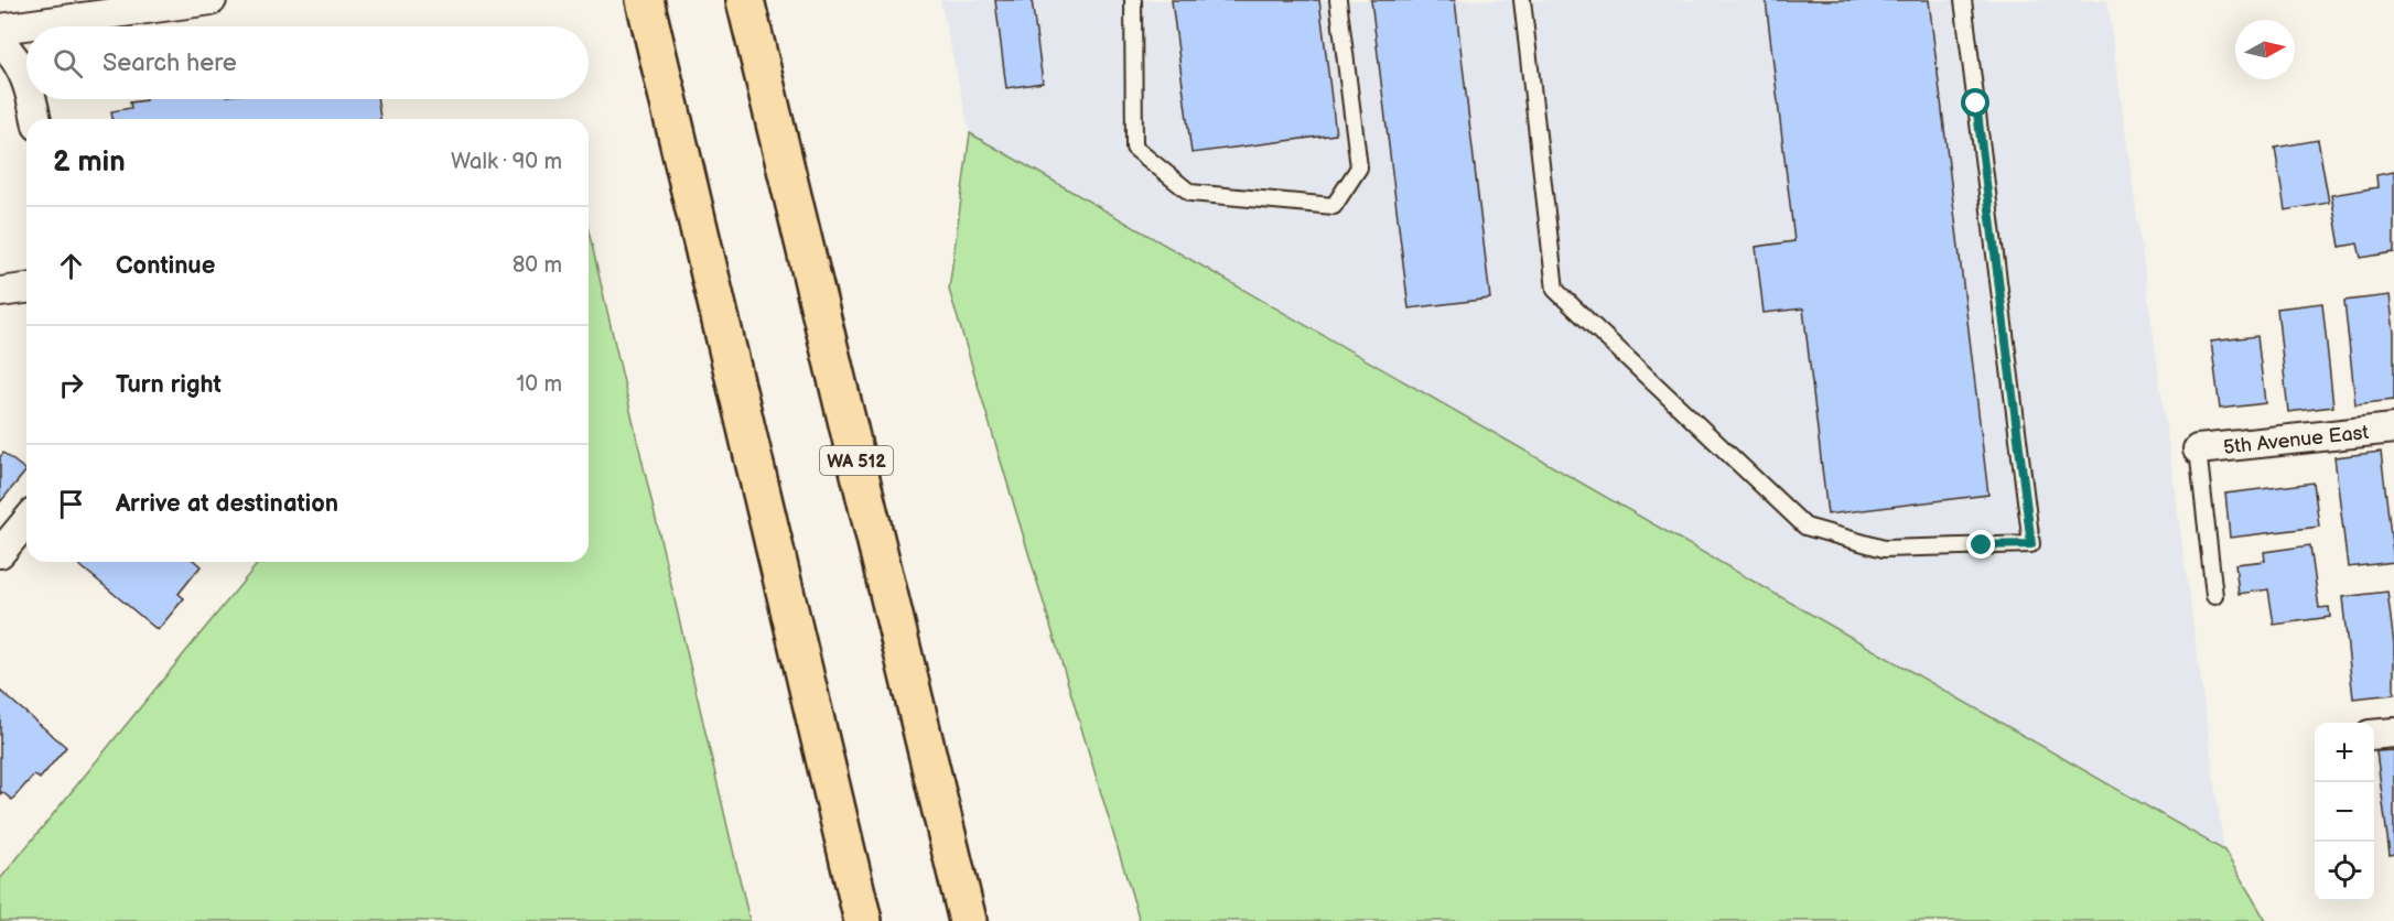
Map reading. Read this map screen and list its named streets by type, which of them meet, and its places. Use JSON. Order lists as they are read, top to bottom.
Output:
{
  "streets": {
    "highway": ["WA 512"],
    "street": ["5th Avenue East"]
  },
  "north": "right",
  "page": {
    "search": "Search here",
    "heading": ["2 min", "Walk · 90 m"],
    "list": [
      ["Continue", "80 m"],
      ["Turn right", "10 m"],
      "Arrive at destination"
    ],
    "map_buttons": ["+", "−"]
  }
}
